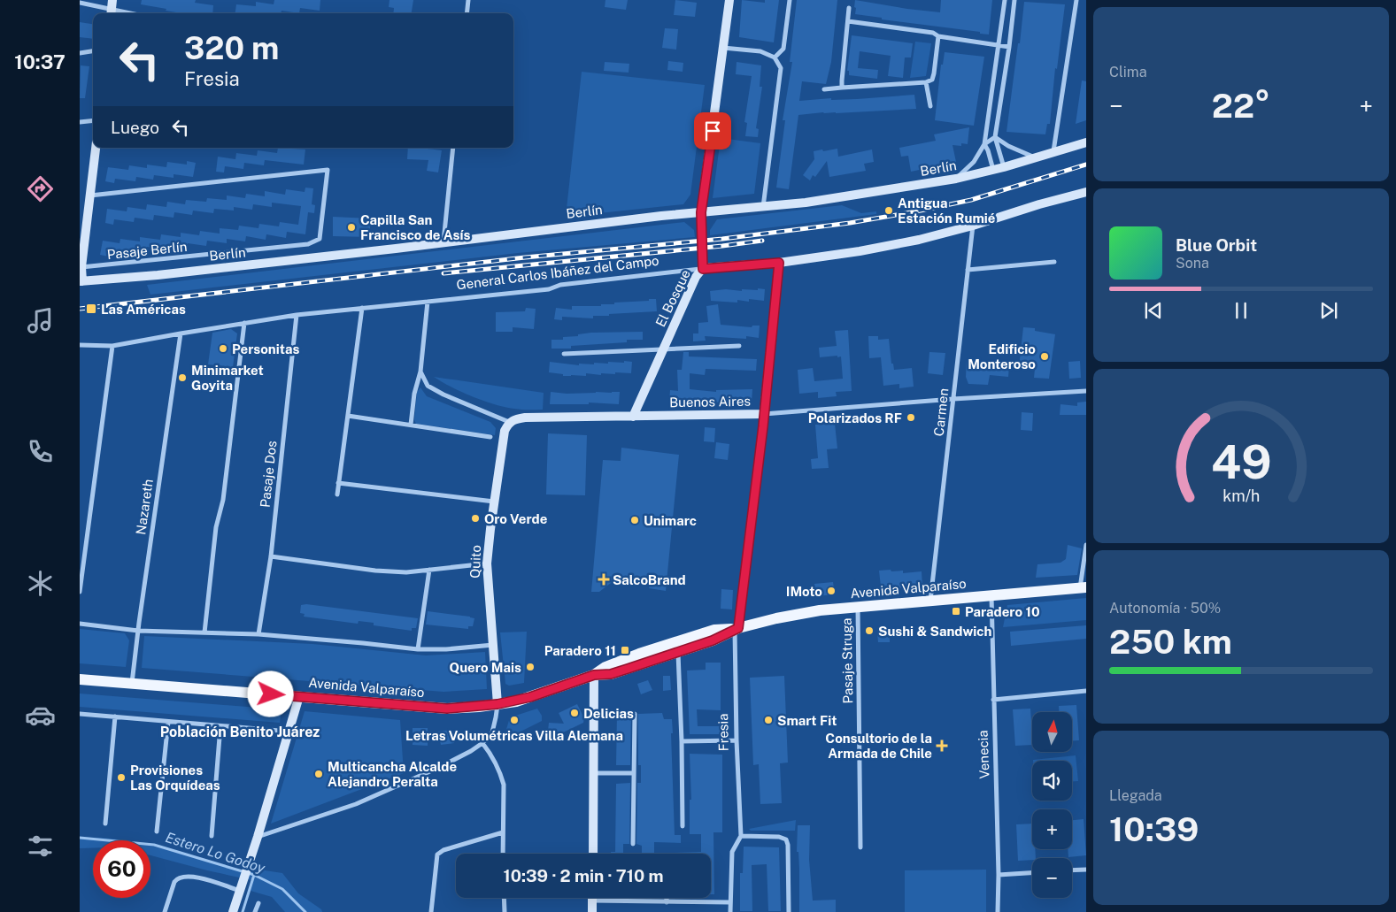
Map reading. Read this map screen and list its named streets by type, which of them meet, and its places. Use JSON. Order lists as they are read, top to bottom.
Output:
{
  "streets": {
    "main road": [
      "Berlín",
      "General Carlos Ibáñez del Campo",
      "El Bosque",
      "Buenos Aires",
      "Quito",
      "Avenida Valparaíso",
      "Fresia"
    ],
    "street": [
      "Pasaje Berlín",
      "Carmen",
      "Pasaje Dos",
      "Nazareth",
      "Pasaje Struga",
      "Venecia"
    ]
  },
  "crossings": [
    ["Berlín", "El Bosque"],
    ["General Carlos Ibáñez del Campo", "El Bosque"],
    ["General Carlos Ibáñez del Campo", "Carmen"],
    ["General Carlos Ibáñez del Campo", "Pasaje Dos"],
    ["General Carlos Ibáñez del Campo", "Nazareth"],
    ["General Carlos Ibáñez del Campo", "Fresia"],
    ["El Bosque", "Buenos Aires"],
    ["Buenos Aires", "Carmen"],
    ["Buenos Aires", "Quito"],
    ["Buenos Aires", "Fresia"],
    ["Carmen", "Avenida Valparaíso"],
    ["Nazareth", "Avenida Valparaíso"],
    ["Quito", "Avenida Valparaíso"],
    ["Avenida Valparaíso", "Pasaje Struga"],
    ["Avenida Valparaíso", "Fresia"],
    ["Avenida Valparaíso", "Venecia"]
  ],
  "districts": ["Población Benito Juárez"],
  "water": ["Estero Lo Godoy"],
  "places": {
    "other": [
      "Antigua Estación Rumié",
      "Capilla San Francisco de Asís",
      "Personitas",
      "Edificio Monteroso",
      "Minimarket Goyita",
      "Polarizados RF",
      "Oro Verde",
      "Unimarc",
      "IMoto",
      "Sushi & Sandwich",
      "Quero Mais",
      "Delicias",
      "Letras Volumétricas Villa Alemana",
      "Smart Fit",
      "Multicancha Alcalde Alejandro Peralta",
      "Provisiones Las Orquídeas"
    ],
    "transit": ["Las Américas", "Paradero 10", "Paradero 11"],
    "health": ["SalcoBrand", "Consultorio de la Armada de Chile"]
  },
  "north": "top",
  "page": {
    "tabs": "10:37",
    "tile": [
      "Clima",
      ["Autonomía · 50%", "250 km"],
      ["Llegada", "10:39"]
    ],
    "turn": ["320 m", "Fresia"],
    "heat": ["−", "22°", "+"],
    "then": "Luego",
    "song": ["Blue Orbit", "Sona"],
    "map_buttons": ["+", "−"],
    "limit": "60",
    "trip": "10:39 · 2 min · 710 m",
    "gauge": ["49", "km/h"]
  }
}
